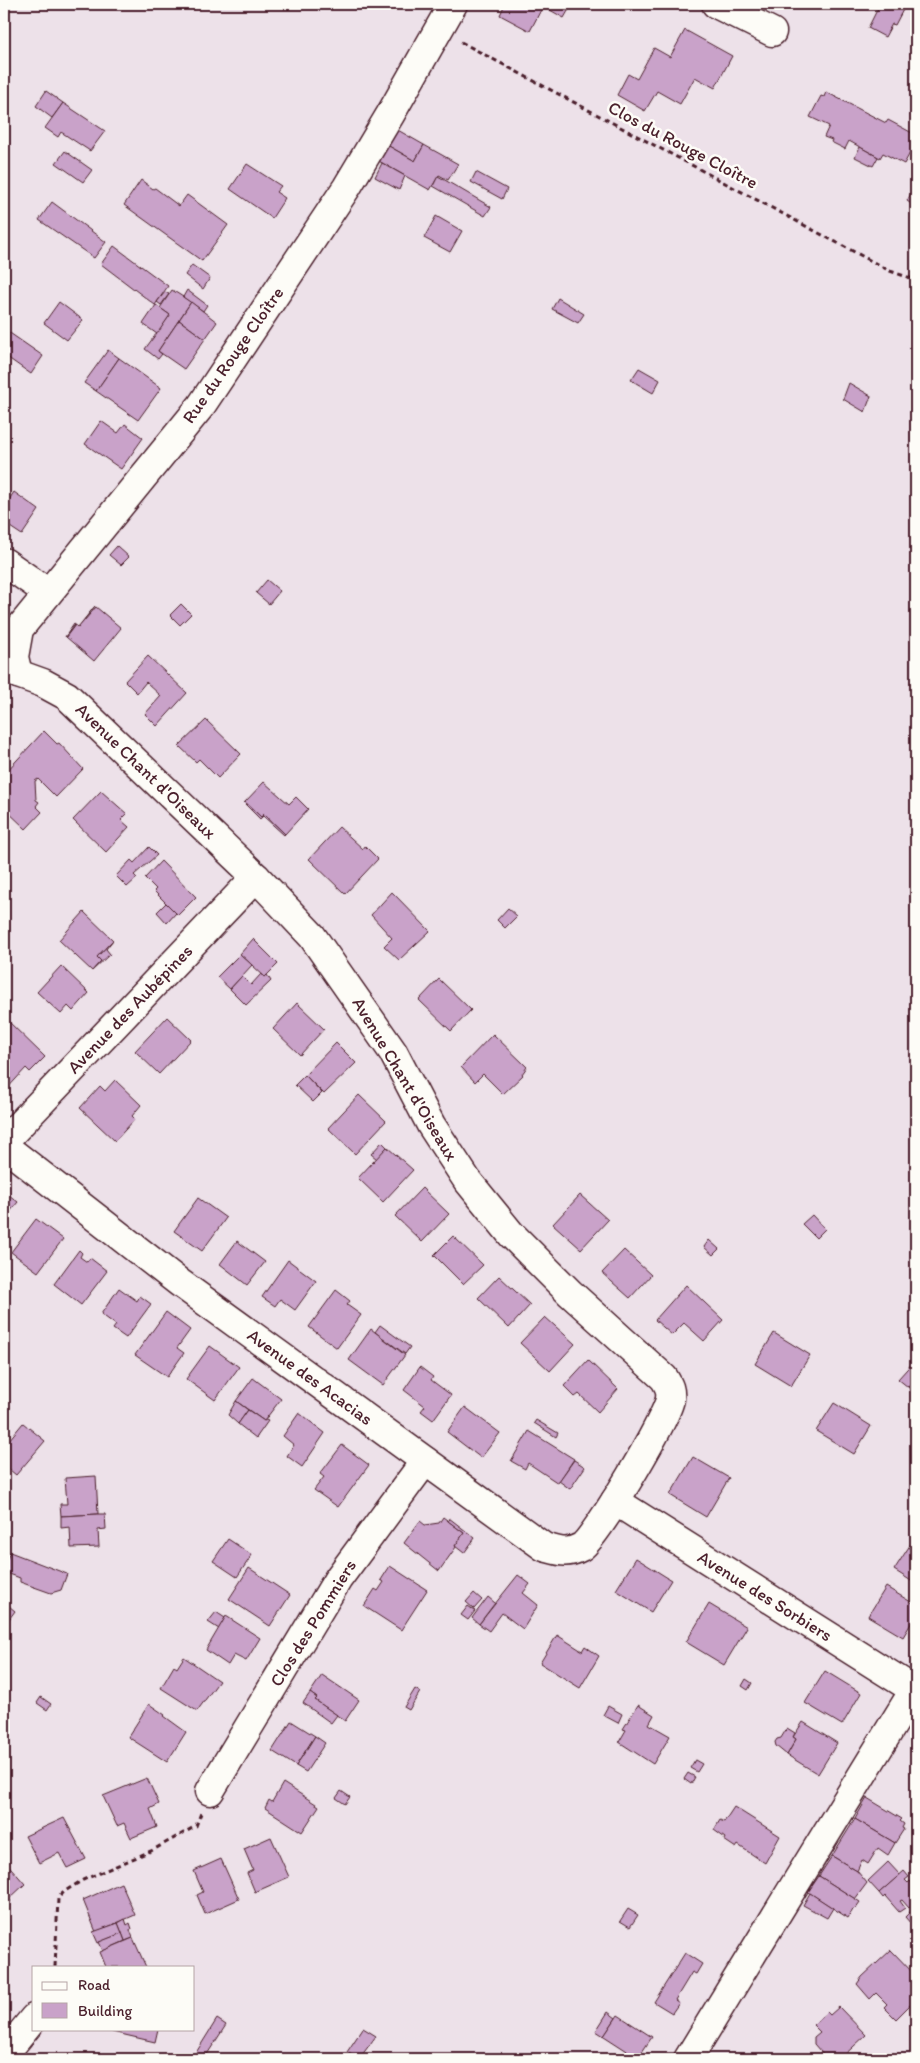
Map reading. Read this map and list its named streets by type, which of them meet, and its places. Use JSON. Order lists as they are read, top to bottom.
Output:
{
  "streets": {
    "street": [
      "Rue du Rouge Cloître",
      "Avenue Chant d'Oiseaux",
      "Avenue des Aubépines",
      "Avenue des Acacias",
      "Avenue des Sorbiers",
      "Clos des Pommiers"
    ],
    "path": ["Clos du Rouge Cloître"]
  },
  "crossings": [
    ["Clos du Rouge Cloître", "Rue du Rouge Cloître"],
    ["Rue du Rouge Cloître", "Avenue Chant d'Oiseaux"],
    ["Avenue Chant d'Oiseaux", "Avenue des Aubépines"],
    ["Avenue Chant d'Oiseaux", "Avenue des Acacias"],
    ["Avenue Chant d'Oiseaux", "Avenue des Sorbiers"],
    ["Avenue des Acacias", "Avenue des Sorbiers"],
    ["Avenue des Acacias", "Clos des Pommiers"]
  ],
  "legend": ["Road", "Building"]
}
